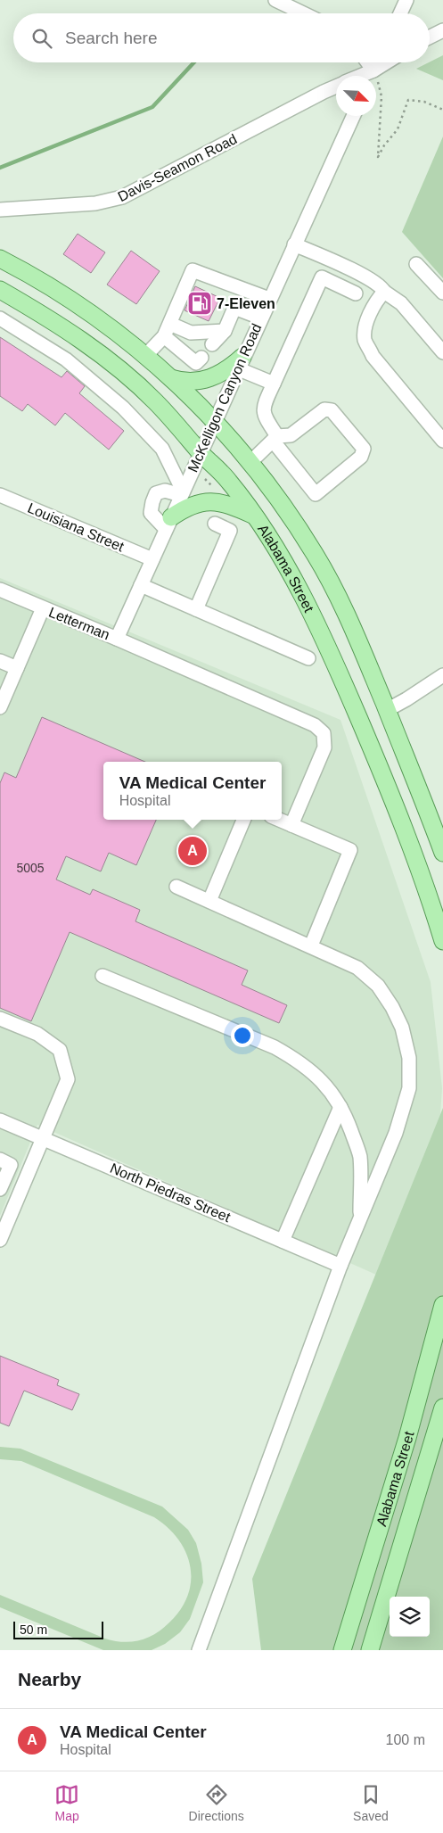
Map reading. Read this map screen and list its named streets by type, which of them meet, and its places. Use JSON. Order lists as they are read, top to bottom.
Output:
{
  "streets": {
    "main road": ["Alabama Street"],
    "street": [
      "Davis-Seamon Road",
      "McKelligon Canyon Road",
      "Louisiana Street",
      "Letterman",
      "North Piedras Street"
    ]
  },
  "crossings": [
    ["McKelligon Canyon Road", "Louisiana Street"],
    ["McKelligon Canyon Road", "Alabama Street"],
    ["McKelligon Canyon Road", "Letterman"]
  ],
  "places": {
    "fuel station": ["7-Eleven"]
  },
  "house_numbers": ["5005"],
  "scale_bar": "50 m",
  "north": "bottom right",
  "page": {
    "search": "Search here",
    "popup": ["VA Medical Center", "Hospital"],
    "pins": "A",
    "scale": "50 m",
    "heading": "Nearby",
    "list": [
      {
        "mark": "A",
        "name": "VA Medical Center",
        "note": "Hospital",
        "value": "100 m"
      }
    ],
    "nav": ["Map", "Directions", "Saved"]
  }
}
